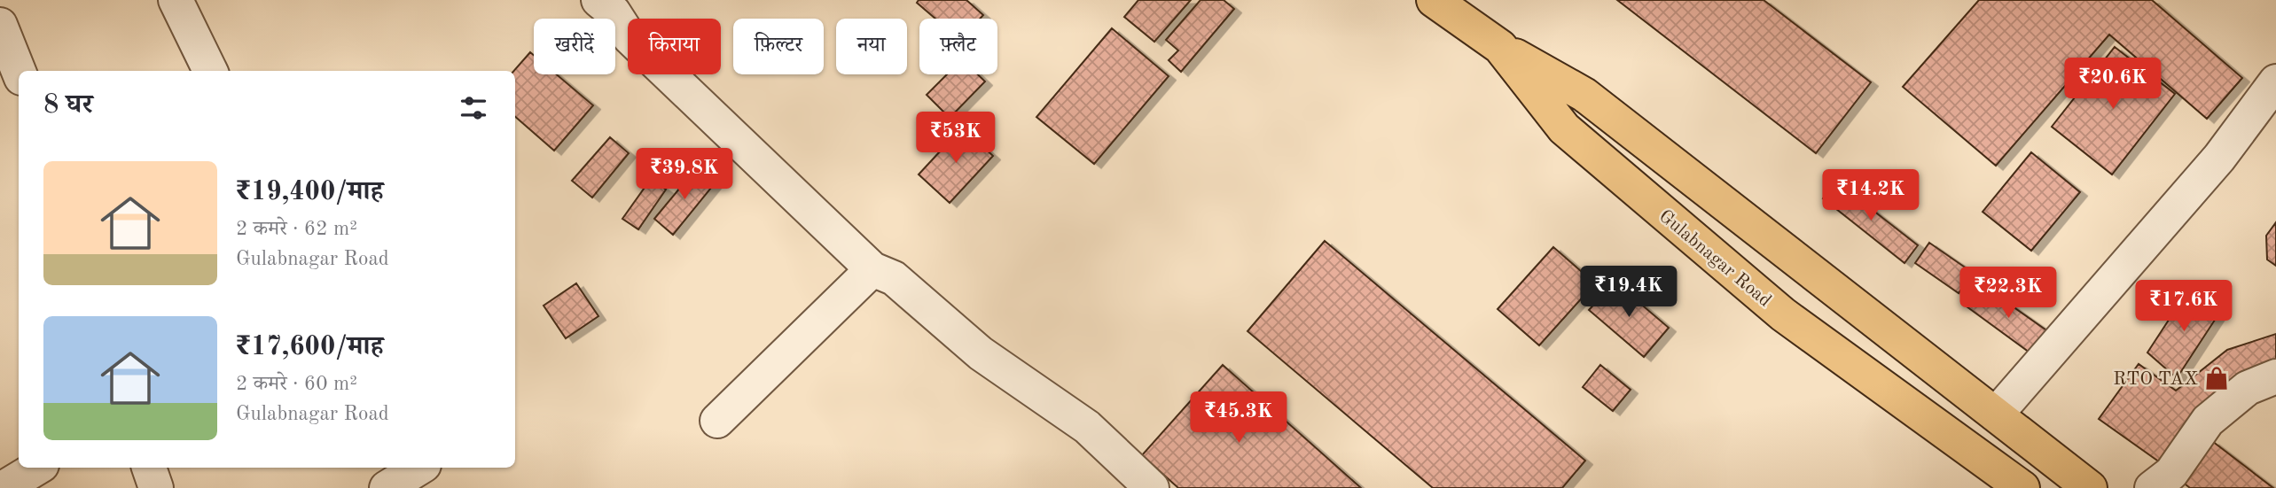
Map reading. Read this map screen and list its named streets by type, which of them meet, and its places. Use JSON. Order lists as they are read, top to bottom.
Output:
{
  "streets": {
    "main road": ["Gulabnagar Road"]
  },
  "places": {
    "shop": ["RTO TAX"]
  },
  "page": {
    "chip": [
      "खरीदें",
      "किराया",
      "फ़िल्टर",
      "नया",
      "फ़्लैट"
    ],
    "price": [
      "₹20.6K",
      "₹53K",
      "₹39.8K",
      "₹14.2K",
      "₹19.4K",
      "₹22.3K",
      "₹17.6K",
      "₹45.3K"
    ],
    "heading": "8 घर",
    "list": [
      {
        "name": "₹19,400/माह",
        "note": "2 कमरे · 62 m² · Gulabnagar Road"
      },
      {
        "name": "₹17,600/माह",
        "note": "2 कमरे · 60 m² · Gulabnagar Road"
      }
    ]
  }
}
